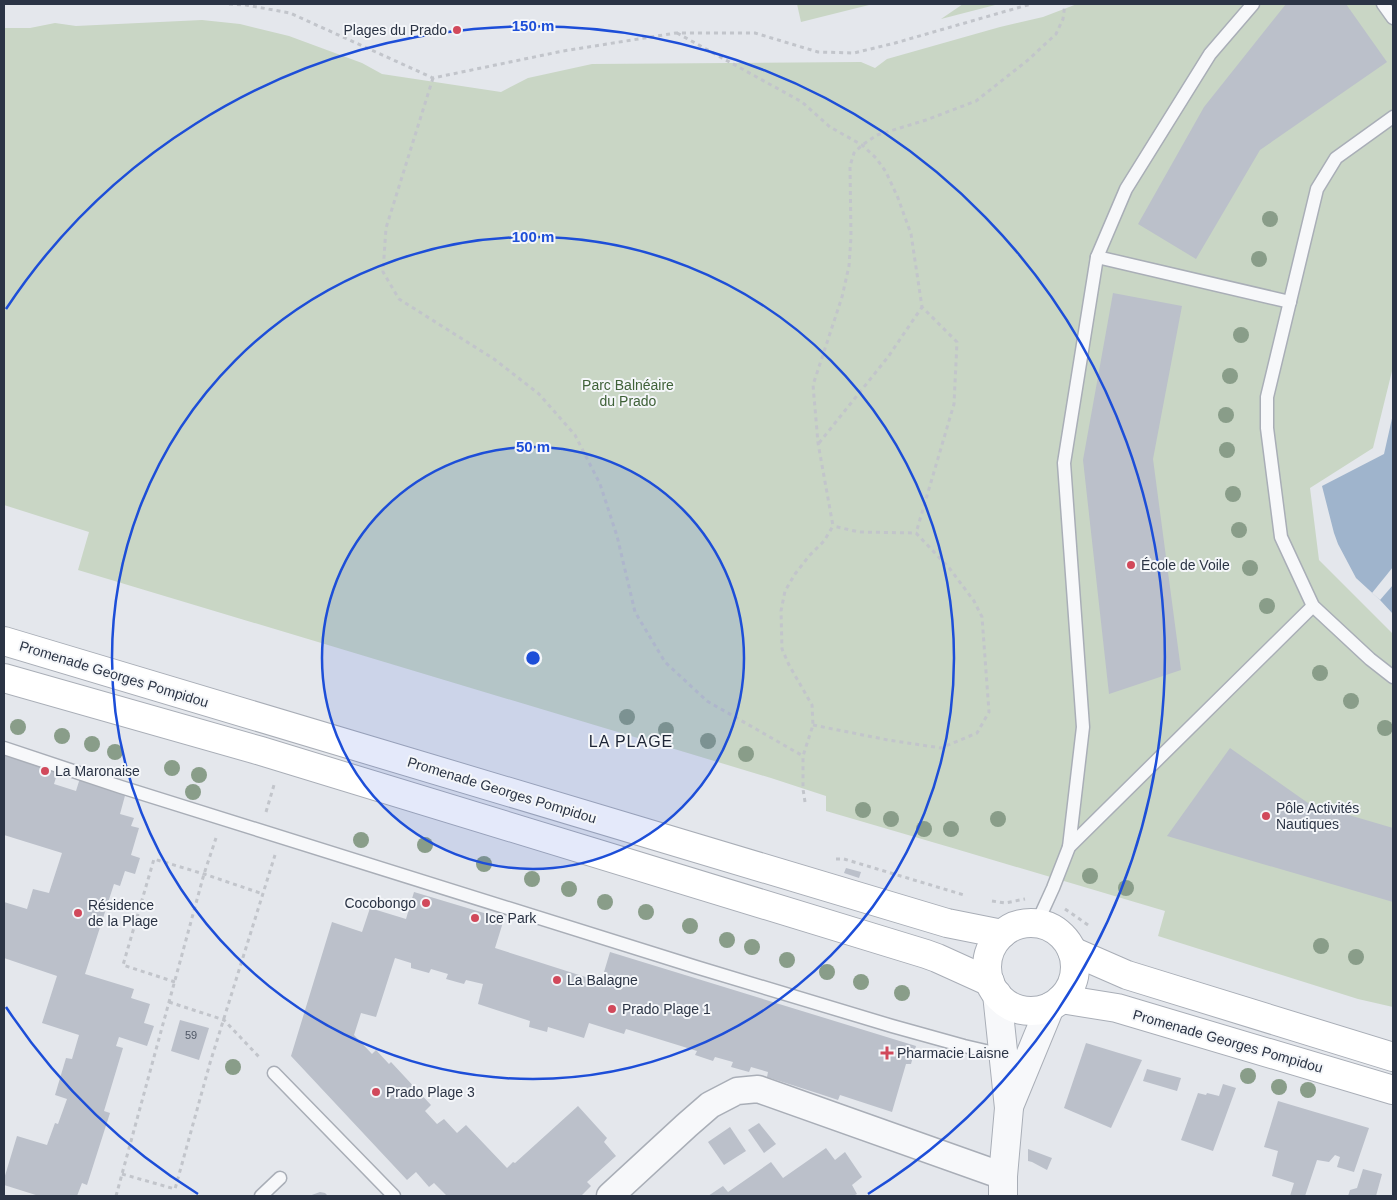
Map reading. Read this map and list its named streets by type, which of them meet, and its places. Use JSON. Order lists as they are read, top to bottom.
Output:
{
  "streets": {
    "main road": ["Promenade Georges Pompidou"]
  },
  "districts": ["LA PLAGE"],
  "parks": ["Parc Balnéaire du Prado"],
  "places": {
    "other": [
      "Plages du Prado",
      "École de Voile",
      "La Maronaise",
      "Pôle Activités Nautiques",
      "Cocobongo",
      "Résidence de la Plage",
      "Ice Park",
      "La Balagne",
      "Prado Plage 1",
      "Prado Plage 3"
    ],
    "health": ["Pharmacie Laisne"]
  },
  "house_numbers": ["59"],
  "rings": ["150 m", "100 m", "50 m"]
}
